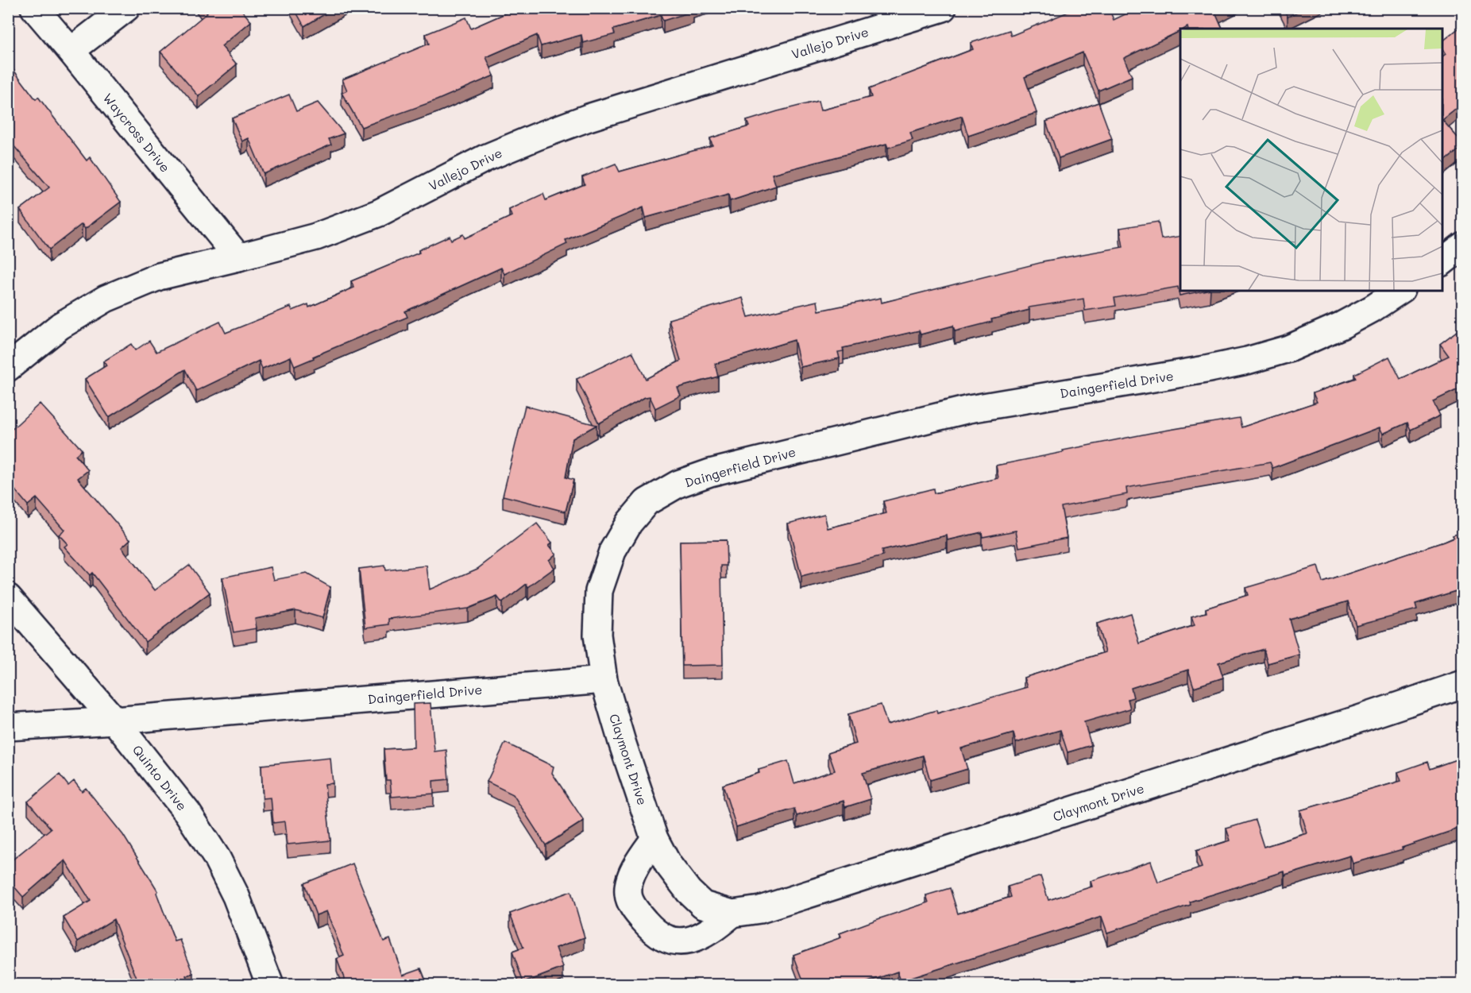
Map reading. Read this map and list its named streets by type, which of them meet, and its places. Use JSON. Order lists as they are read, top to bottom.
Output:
{
  "streets": {
    "street": [
      "Vallejo Drive",
      "Waycross Drive",
      "Daingerfield Drive",
      "Claymont Drive",
      "Quinto Drive"
    ]
  },
  "crossings": [
    ["Vallejo Drive", "Waycross Drive"],
    ["Daingerfield Drive", "Claymont Drive"],
    ["Daingerfield Drive", "Quinto Drive"]
  ]
}
